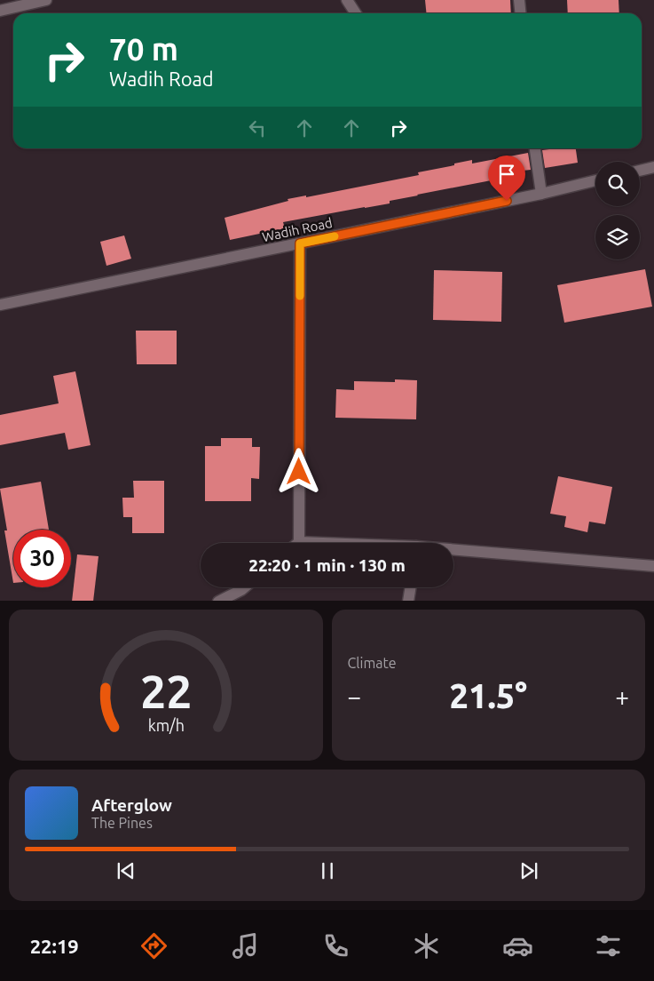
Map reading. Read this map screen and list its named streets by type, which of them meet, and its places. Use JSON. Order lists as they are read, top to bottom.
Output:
{
  "streets": {
    "street": ["Wadih Road"]
  },
  "page": {
    "turn": ["70 m", "Wadih Road"],
    "limit": "30",
    "trip": "22:20 · 1 min · 130 m",
    "tile": "Climate",
    "heat": ["−", "21.5°", "+"],
    "song": ["Afterglow", "The Pines"],
    "tabs": "22:19",
    "gauge": ["22", "km/h"]
  }
}
